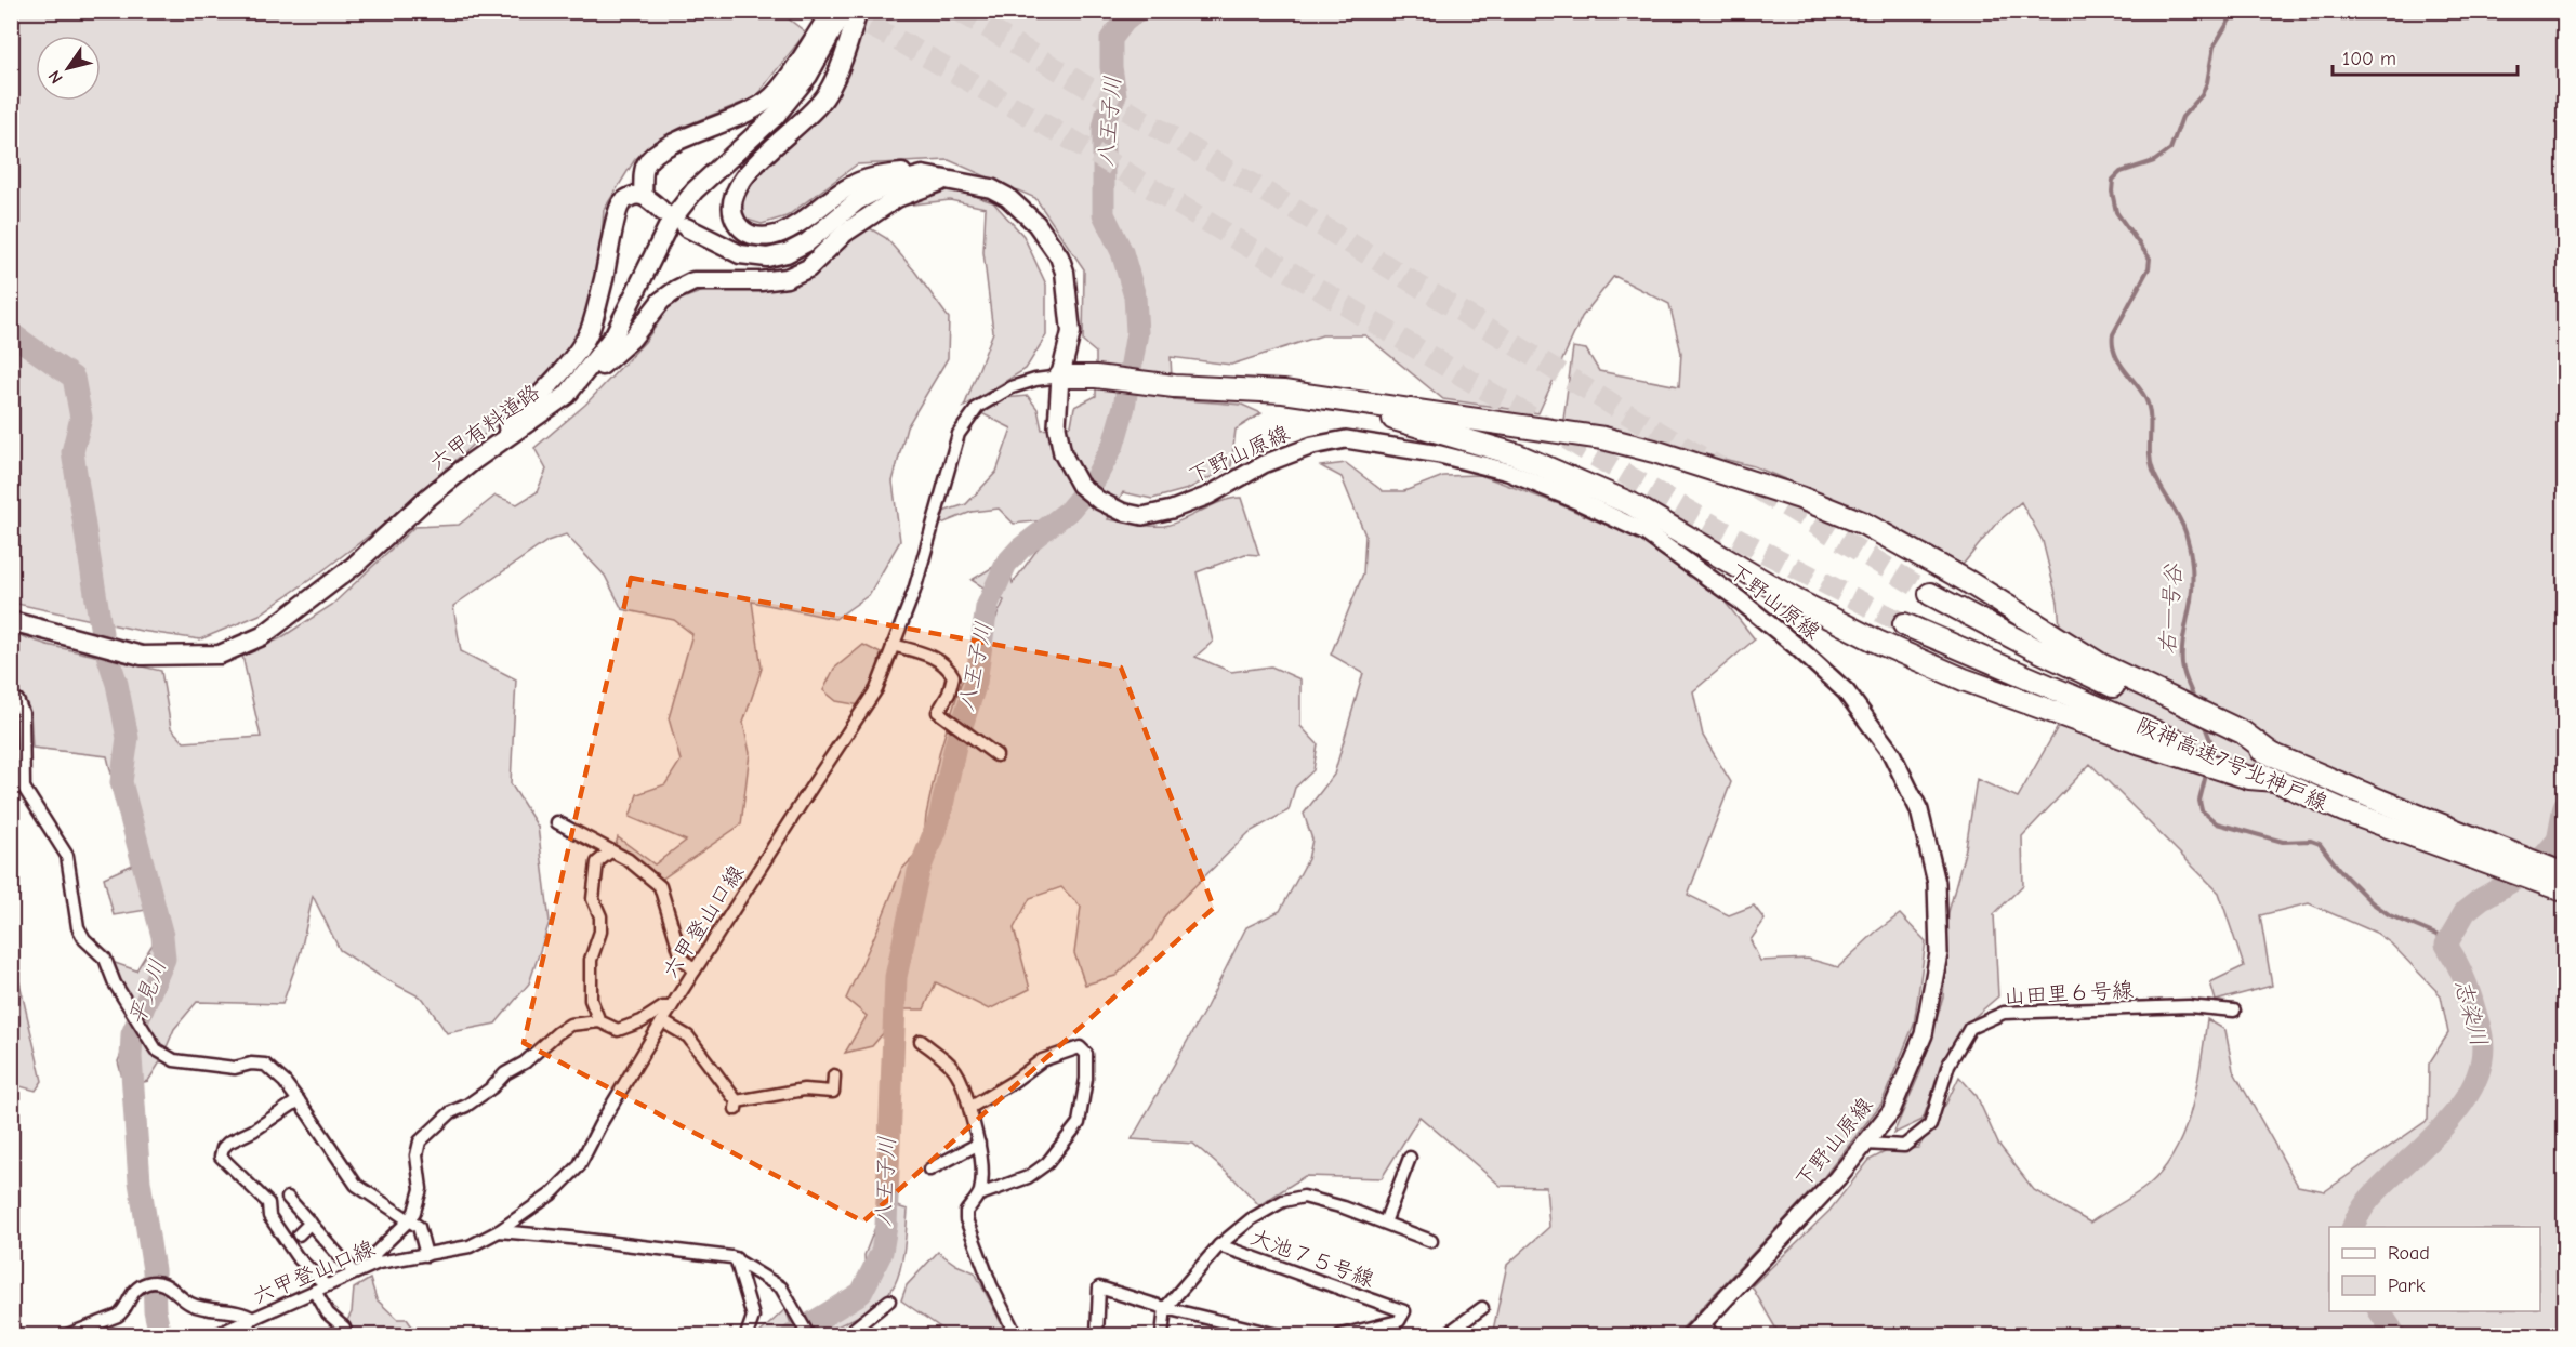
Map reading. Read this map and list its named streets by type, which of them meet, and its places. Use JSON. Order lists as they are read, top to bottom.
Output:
{
  "streets": {
    "highway": ["阪神高速7号北神戸線"],
    "main road": ["六甲有料道路"],
    "street": [
      "下野山原線",
      "六甲登山口線",
      "山田里６号線",
      "大池７５号線"
    ]
  },
  "crossings": [
    ["下野山原線", "六甲登山口線"],
    ["下野山原線", "山田里６号線"]
  ],
  "water": [
    "八王子川",
    "右一号谷",
    "平見川",
    "志染川"
  ],
  "legend": ["Road", "Park"],
  "scale_bar": "100 m",
  "north": "bottom left"
}
